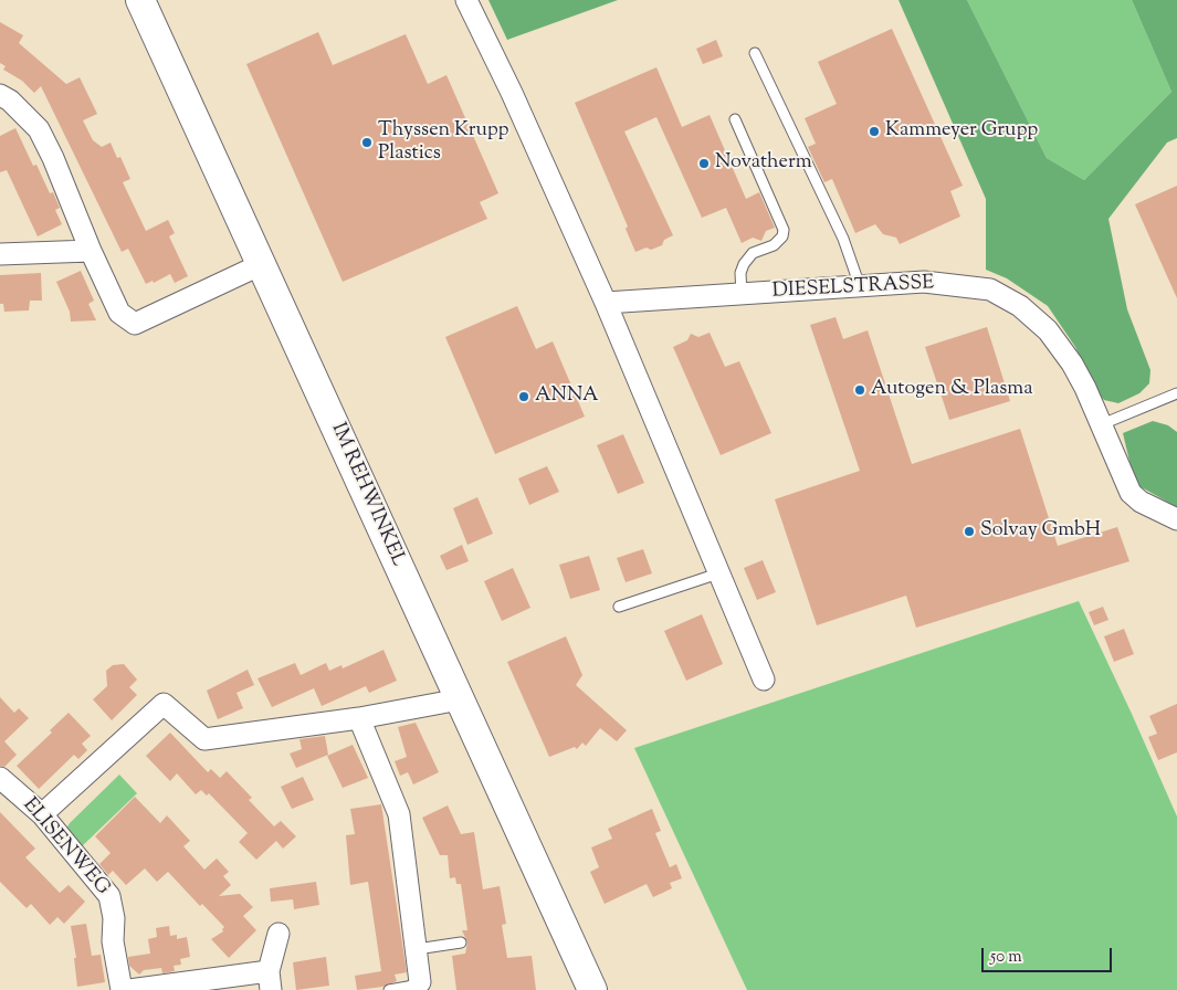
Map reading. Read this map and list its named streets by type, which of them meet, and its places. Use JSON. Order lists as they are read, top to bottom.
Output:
{
  "streets": {
    "street": ["DIESELSTRASSE", "IM REHWINKEL", "ELISENWEG"]
  },
  "places": [
    "Kammeyer Grupp",
    "Thyssen Krupp Plastics",
    "Novatherm",
    "Autogen & Plasma",
    "ANNA",
    "Solvay GmbH"
  ],
  "scale_bar": "50 m"
}
